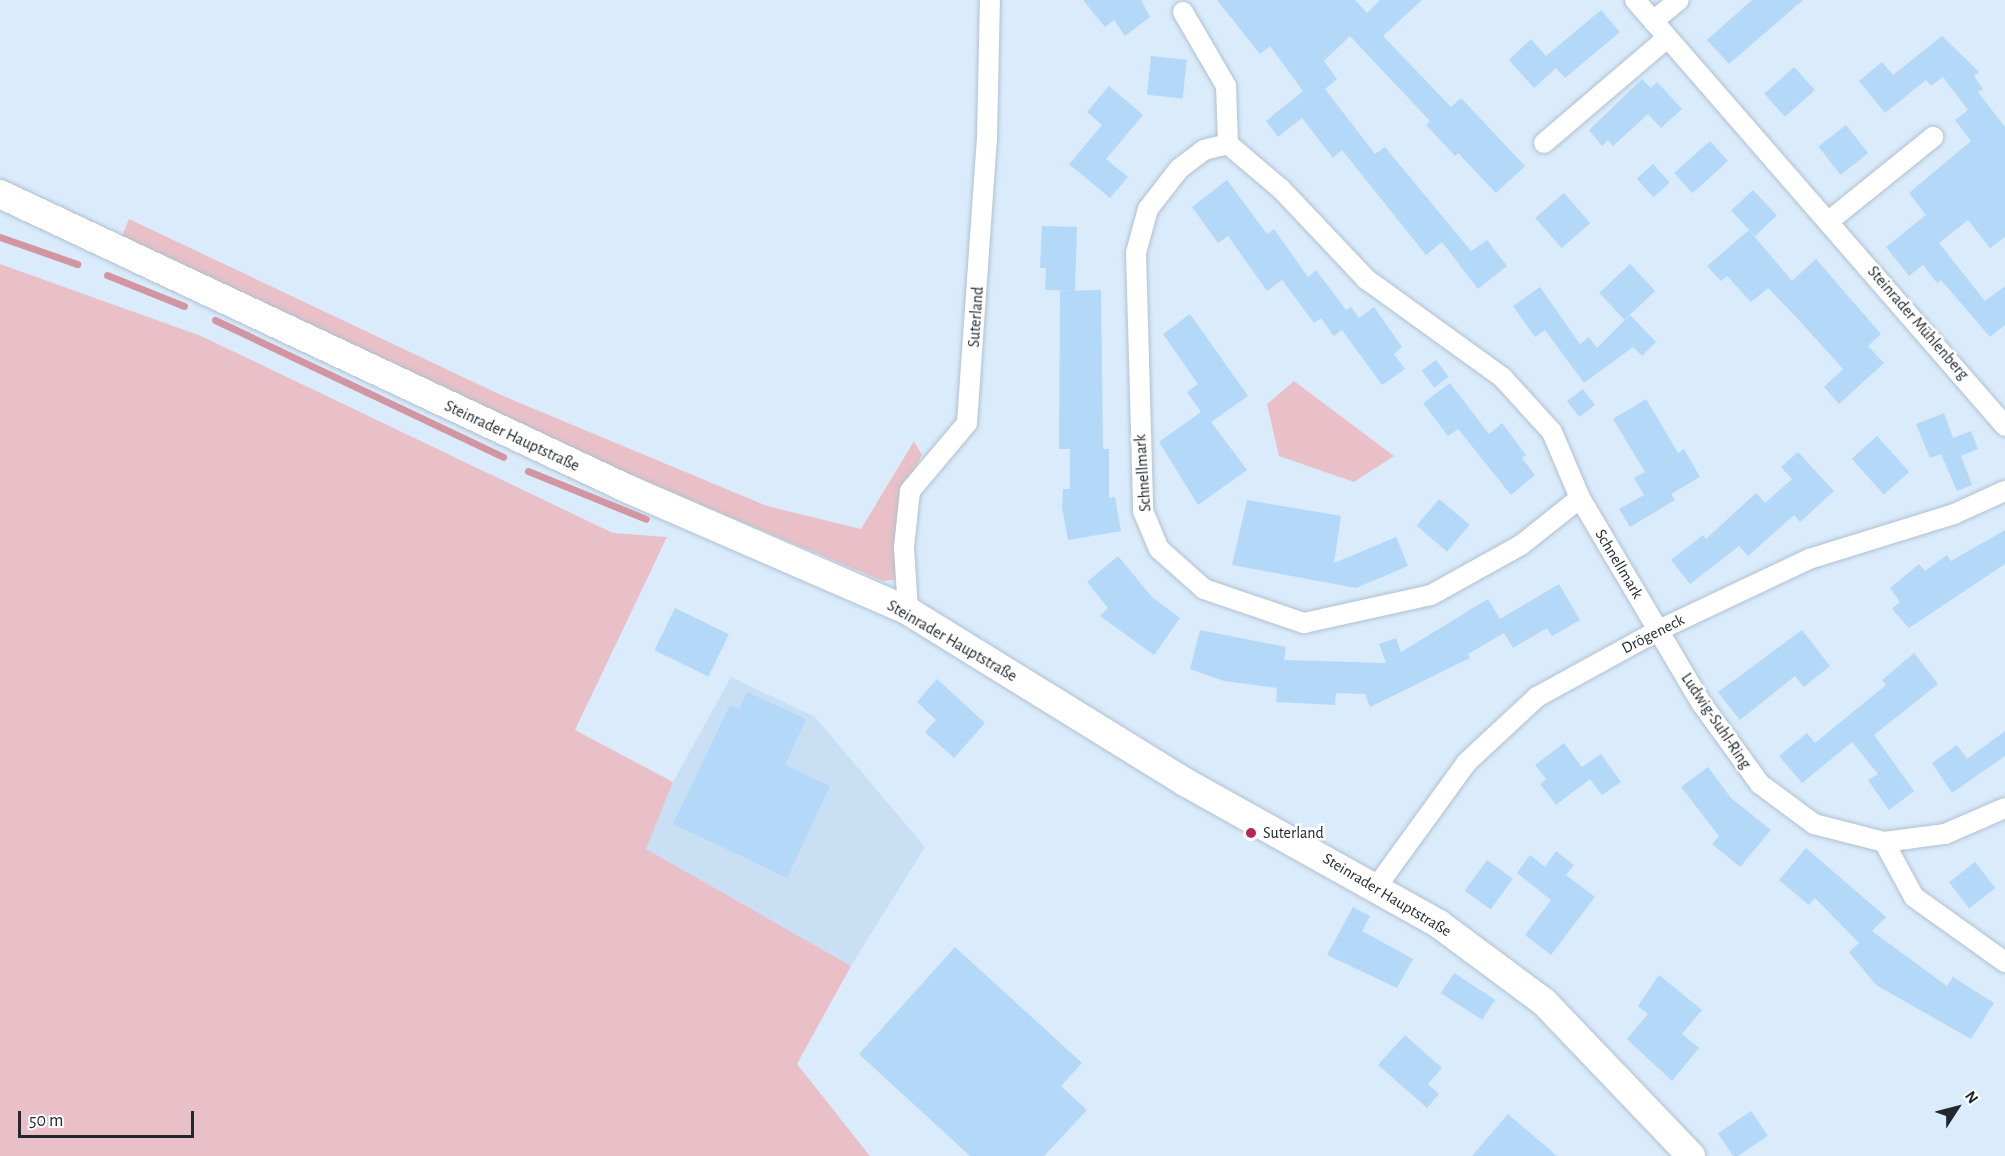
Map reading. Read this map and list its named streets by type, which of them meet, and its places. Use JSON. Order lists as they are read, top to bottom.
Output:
{
  "streets": {
    "main road": ["Steinrader Hauptstraße"],
    "street": [
      "Suterland",
      "Steinrader Mühlenberg",
      "Schnellmark",
      "Drögeneck",
      "Ludwig-Suhl-Ring"
    ]
  },
  "crossings": [
    ["Suterland", "Steinrader Hauptstraße"],
    ["Steinrader Hauptstraße", "Drögeneck"],
    ["Schnellmark", "Drögeneck"],
    ["Schnellmark", "Ludwig-Suhl-Ring"],
    ["Drögeneck", "Ludwig-Suhl-Ring"]
  ],
  "places": ["Suterland"],
  "scale_bar": "50 m",
  "north": "top right"
}
